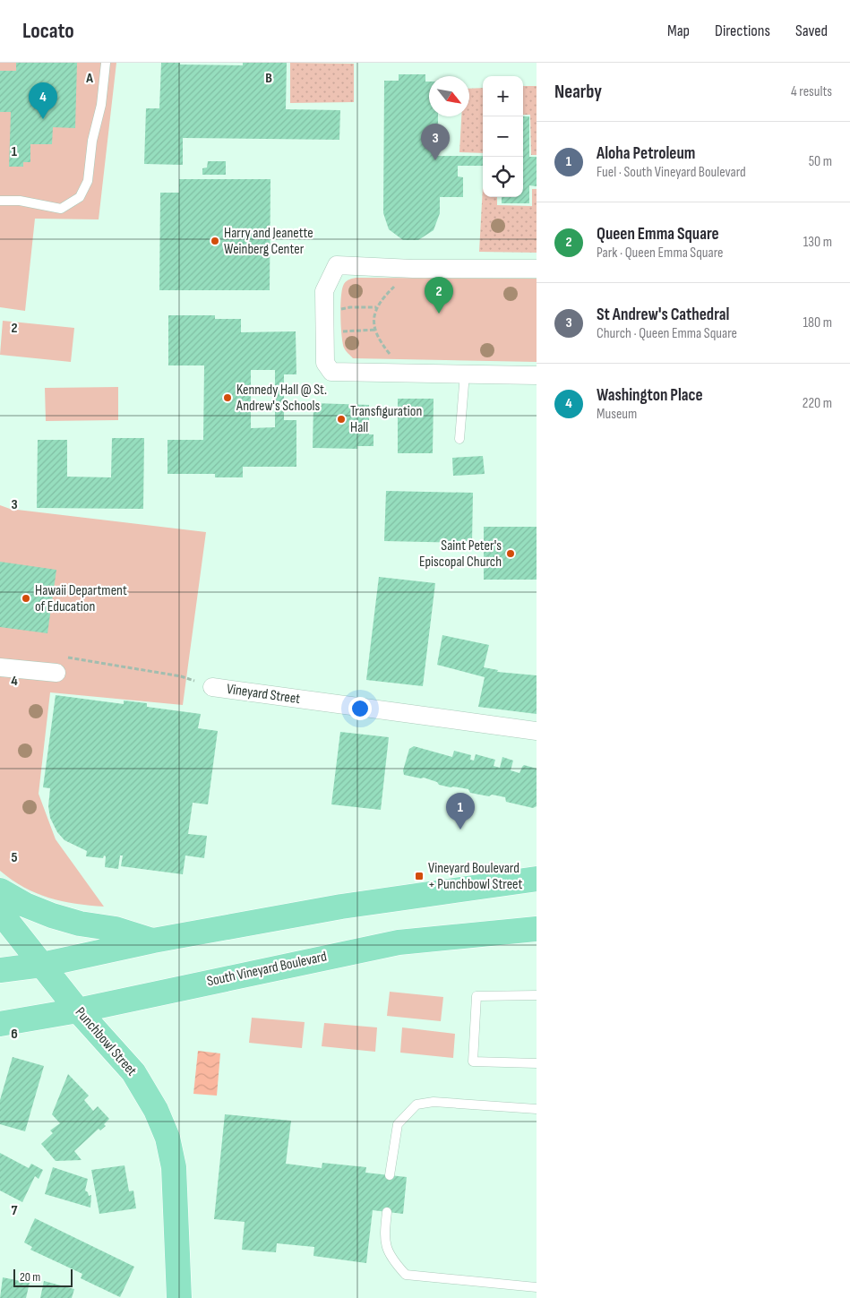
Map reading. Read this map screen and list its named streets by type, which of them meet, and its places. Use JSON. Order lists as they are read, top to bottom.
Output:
{
  "streets": {
    "main road": ["South Vineyard Boulevard", "Punchbowl Street"],
    "street": ["Vineyard Street"]
  },
  "crossings": [
    ["South Vineyard Boulevard", "Punchbowl Street"]
  ],
  "places": {
    "other": [
      "Harry and Jeanette Weinberg Center",
      "Kennedy Hall @ St. Andrew's Schools",
      "Transfiguration Hall",
      "Saint Peter's Episcopal Church",
      "Hawaii Department of Education"
    ],
    "transit": ["Vineyard Boulevard + Punchbowl Street"]
  },
  "scale_bar": "20 m",
  "north": "bottom right",
  "page": {
    "header": "Locato",
    "nav": ["Map", "Directions", "Saved"],
    "heading": ["Nearby", "4 results"],
    "map_buttons": ["+", "−"],
    "pins": [
      "4",
      "3",
      "2",
      "1"
    ],
    "list": [
      {
        "mark": "1",
        "name": "Aloha Petroleum",
        "note": "Fuel · South Vineyard Boulevard",
        "value": "50 m"
      },
      {
        "mark": "2",
        "name": "Queen Emma Square",
        "note": "Park · Queen Emma Square",
        "value": "130 m"
      },
      {
        "mark": "3",
        "name": "St Andrew's Cathedral",
        "note": "Church · Queen Emma Square",
        "value": "180 m"
      },
      {
        "mark": "4",
        "name": "Washington Place",
        "note": "Museum",
        "value": "220 m"
      }
    ],
    "scale": "20 m"
  },
  "grid": {
    "columns": ["A", "B"],
    "rows": [
      "1",
      "2",
      "3",
      "4",
      "5",
      "6",
      "7"
    ]
  }
}
